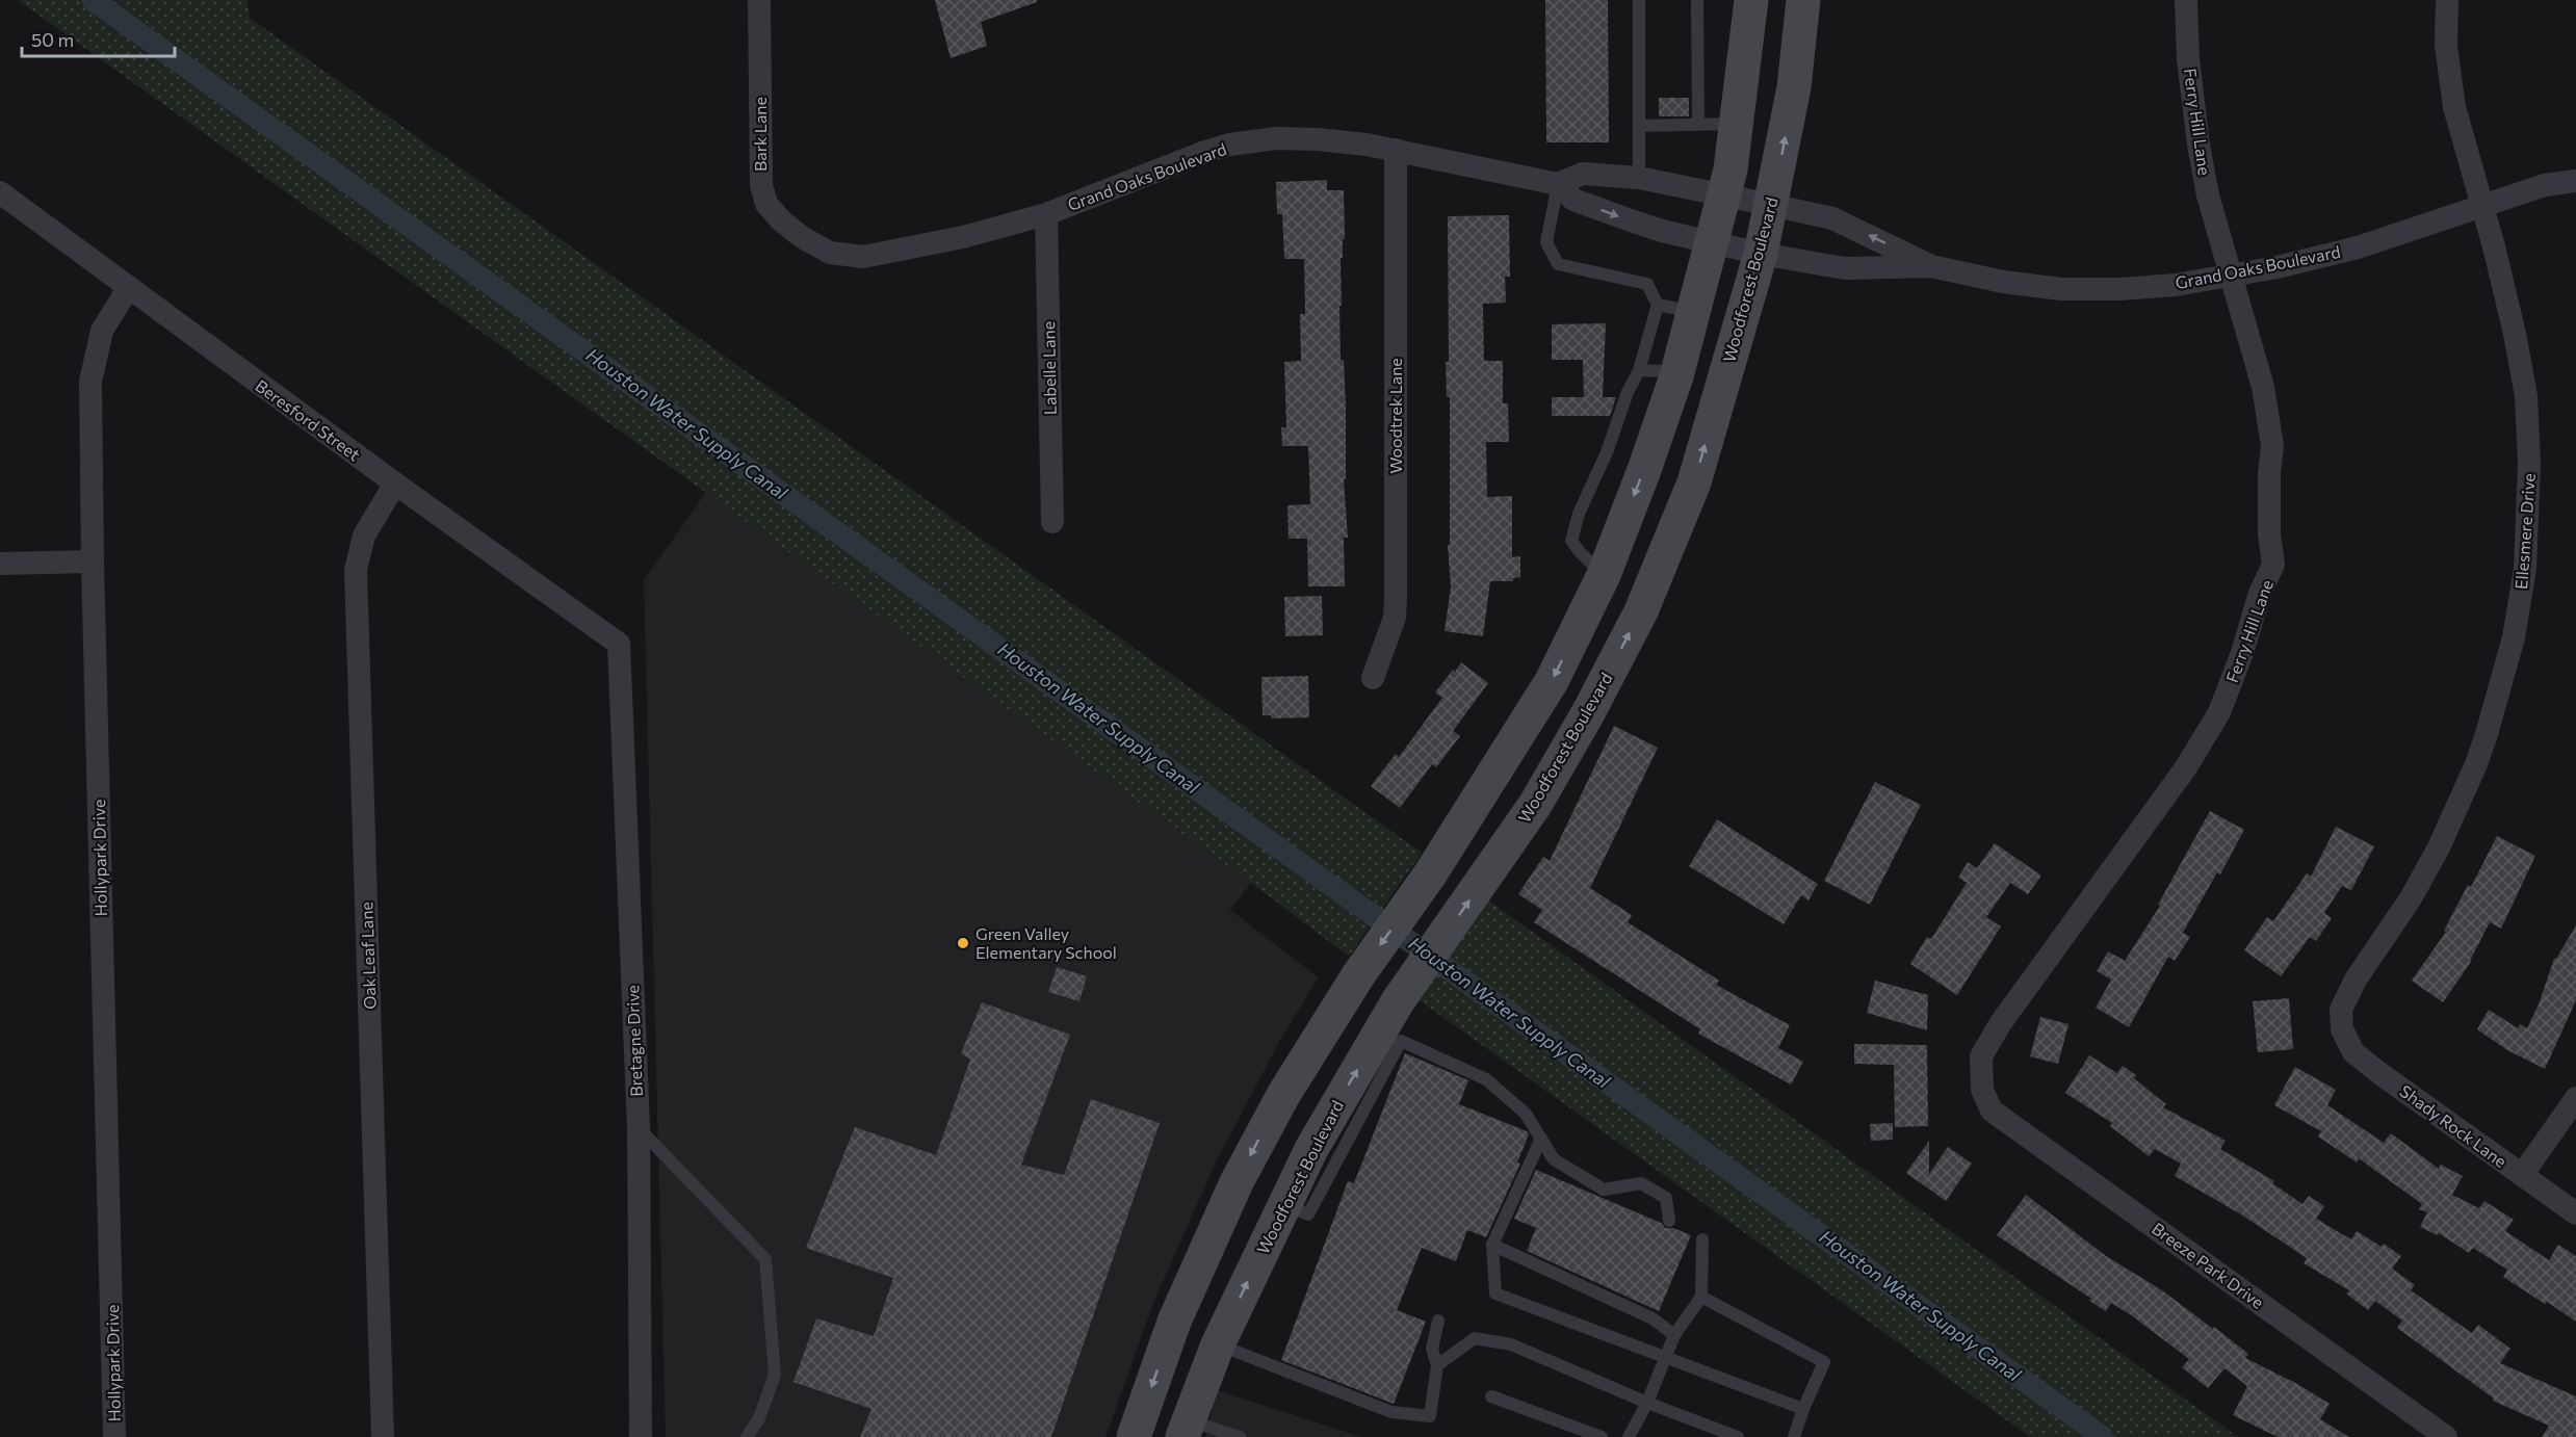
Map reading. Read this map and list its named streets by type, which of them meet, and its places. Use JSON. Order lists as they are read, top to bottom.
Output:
{
  "streets": {
    "main road": ["Woodforest Boulevard"],
    "street": [
      "Ferry Hill Lane",
      "Bark Lane",
      "Grand Oaks Boulevard",
      "Labelle Lane",
      "Woodtrek Lane",
      "Beresford Street",
      "Ellesmere Drive",
      "Hollypark Drive",
      "Oak Leaf Lane",
      "Bretagne Drive",
      "Shady Rock Lane",
      "Breeze Park Drive"
    ]
  },
  "crossings": [
    ["Ferry Hill Lane", "Grand Oaks Boulevard"],
    ["Ferry Hill Lane", "Breeze Park Drive"],
    ["Bark Lane", "Grand Oaks Boulevard"],
    ["Grand Oaks Boulevard", "Woodforest Boulevard"],
    ["Grand Oaks Boulevard", "Labelle Lane"],
    ["Grand Oaks Boulevard", "Woodtrek Lane"],
    ["Grand Oaks Boulevard", "Ellesmere Drive"],
    ["Beresford Street", "Hollypark Drive"],
    ["Beresford Street", "Oak Leaf Lane"],
    ["Beresford Street", "Bretagne Drive"],
    ["Ellesmere Drive", "Shady Rock Lane"]
  ],
  "water": ["Houston Water Supply Canal"],
  "places": ["Green Valley Elementary School"],
  "scale_bar": "50 m"
}
